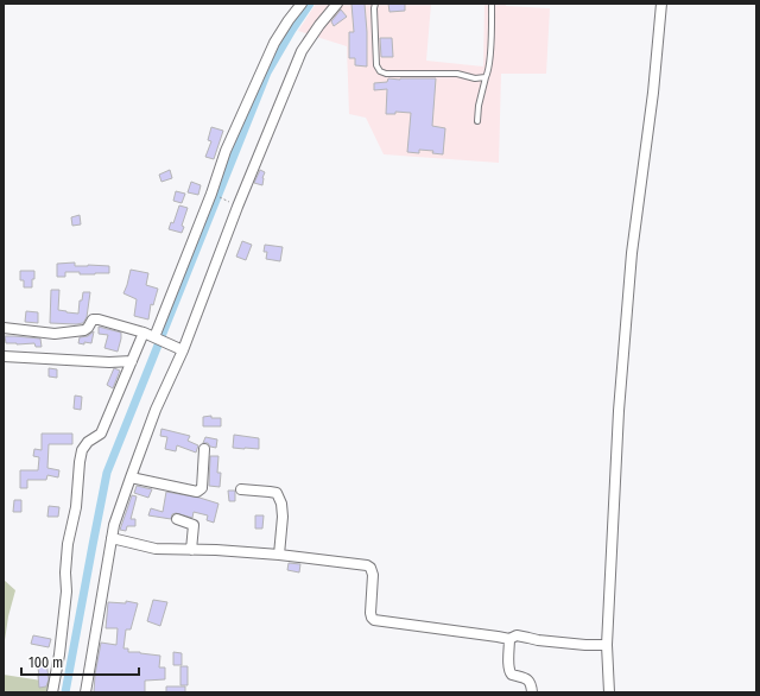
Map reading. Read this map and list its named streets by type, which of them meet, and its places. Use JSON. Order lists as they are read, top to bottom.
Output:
{
  "scale_bar": "100 m"
}
